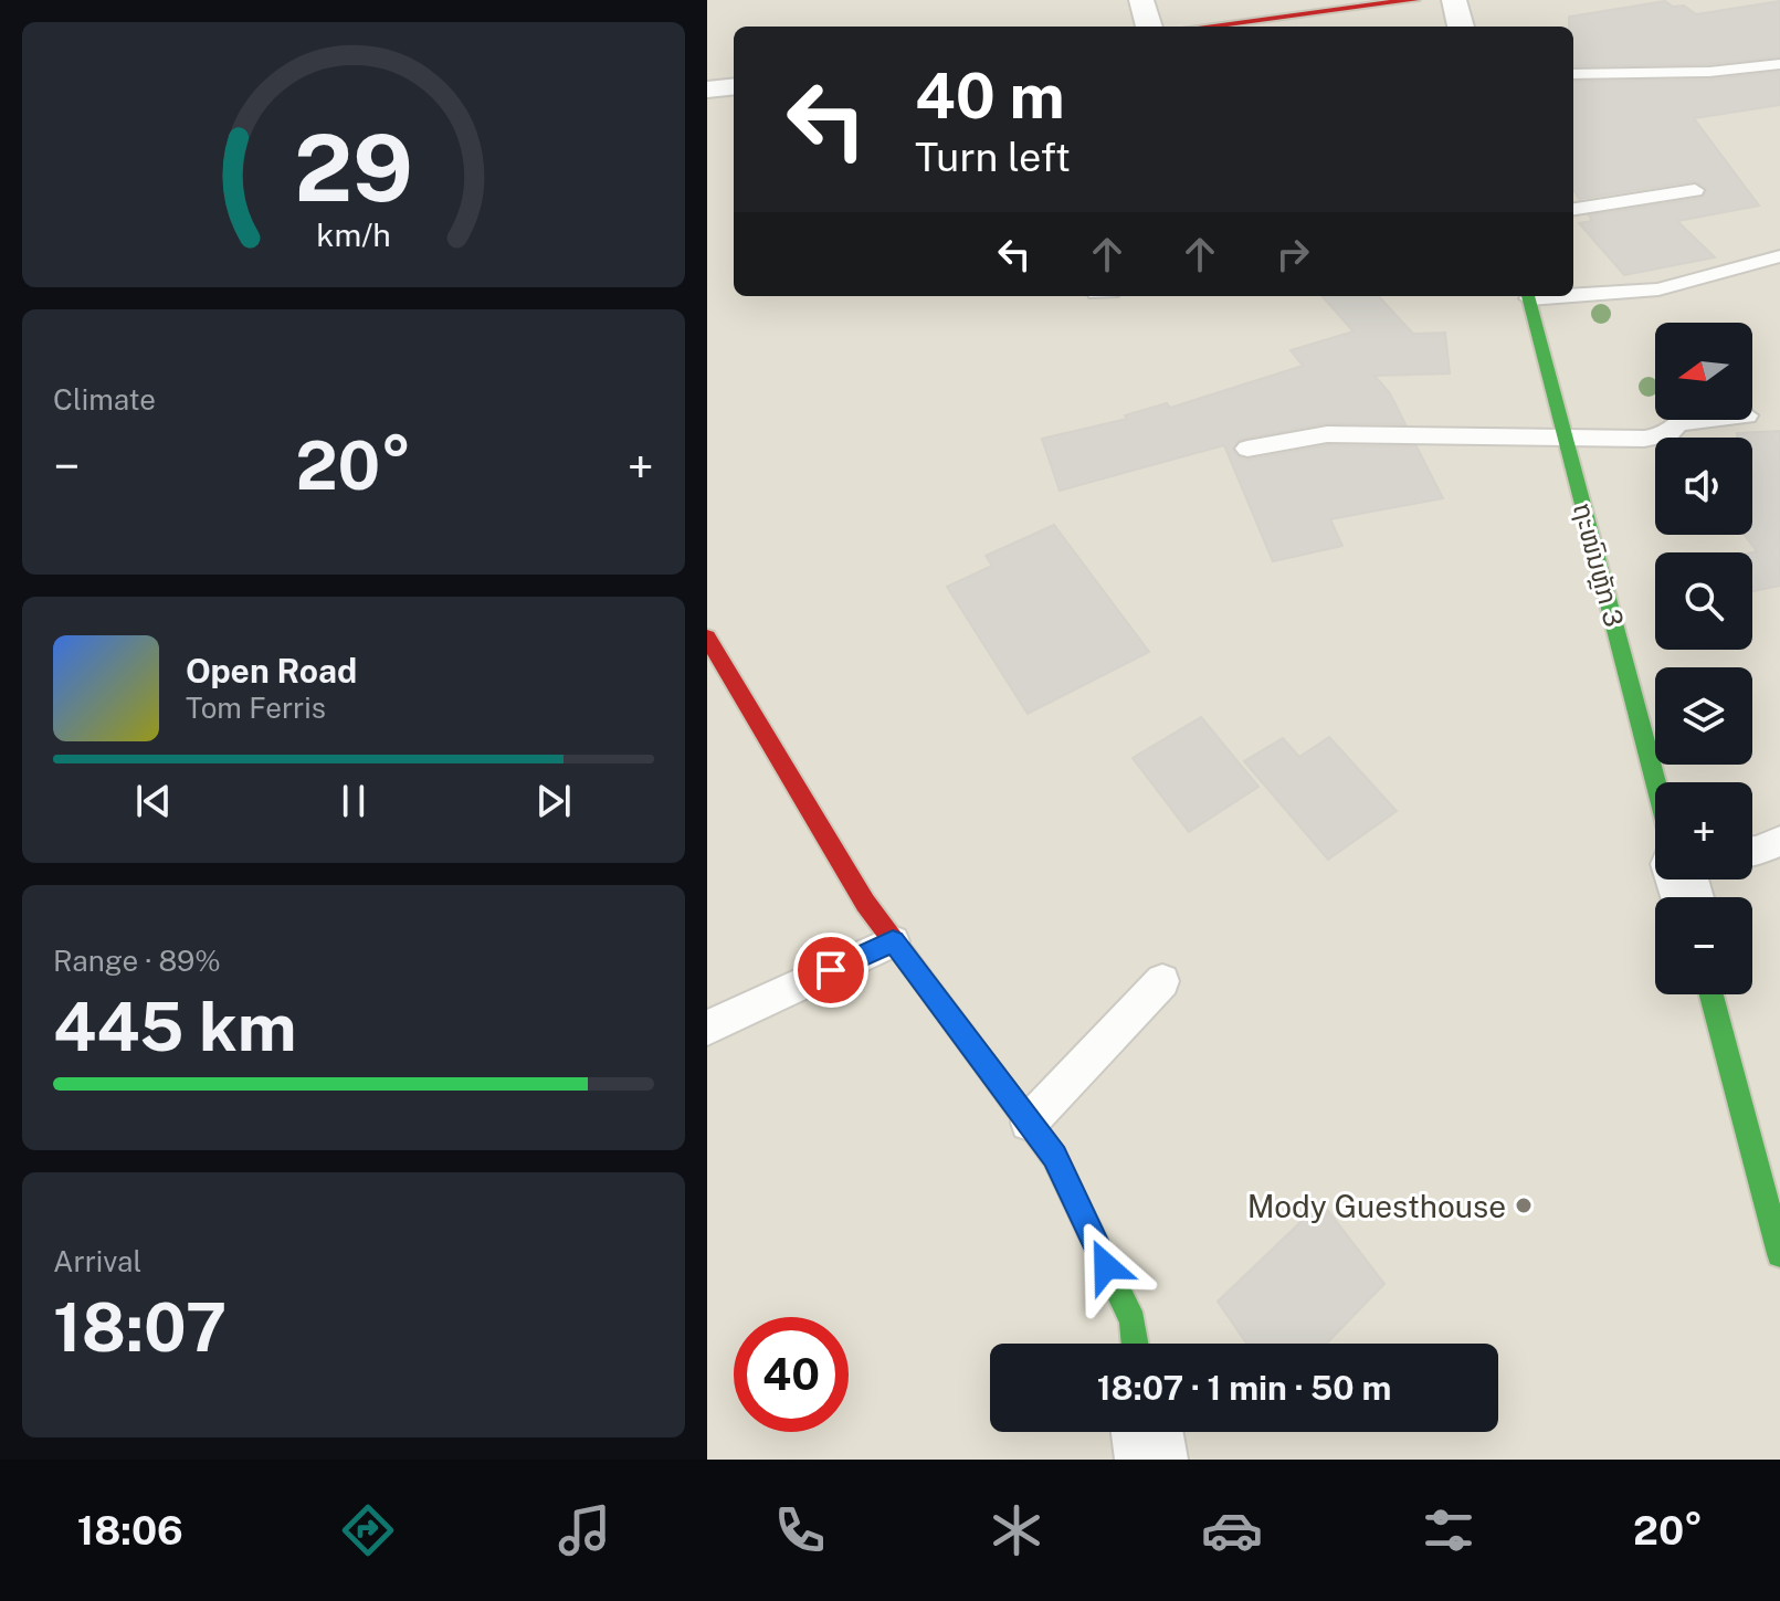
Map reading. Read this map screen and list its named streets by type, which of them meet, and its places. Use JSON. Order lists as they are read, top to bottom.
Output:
{
  "streets": {
    "street": ["ຖະໜົນຫຼັກ 3"]
  },
  "places": ["Mody Guesthouse"],
  "north": "left",
  "page": {
    "turn": ["40 m", "Turn left"],
    "tile": [
      "Climate",
      ["Range · 89%", "445 km"],
      ["Arrival", "18:07"]
    ],
    "map_buttons": ["+", "−"],
    "heat": ["−", "20°", "+"],
    "song": ["Open Road", "Tom Ferris"],
    "limit": "40",
    "trip": "18:07 · 1 min · 50 m",
    "tabs": ["18:06", "20°"],
    "gauge": ["29", "km/h"]
  }
}
